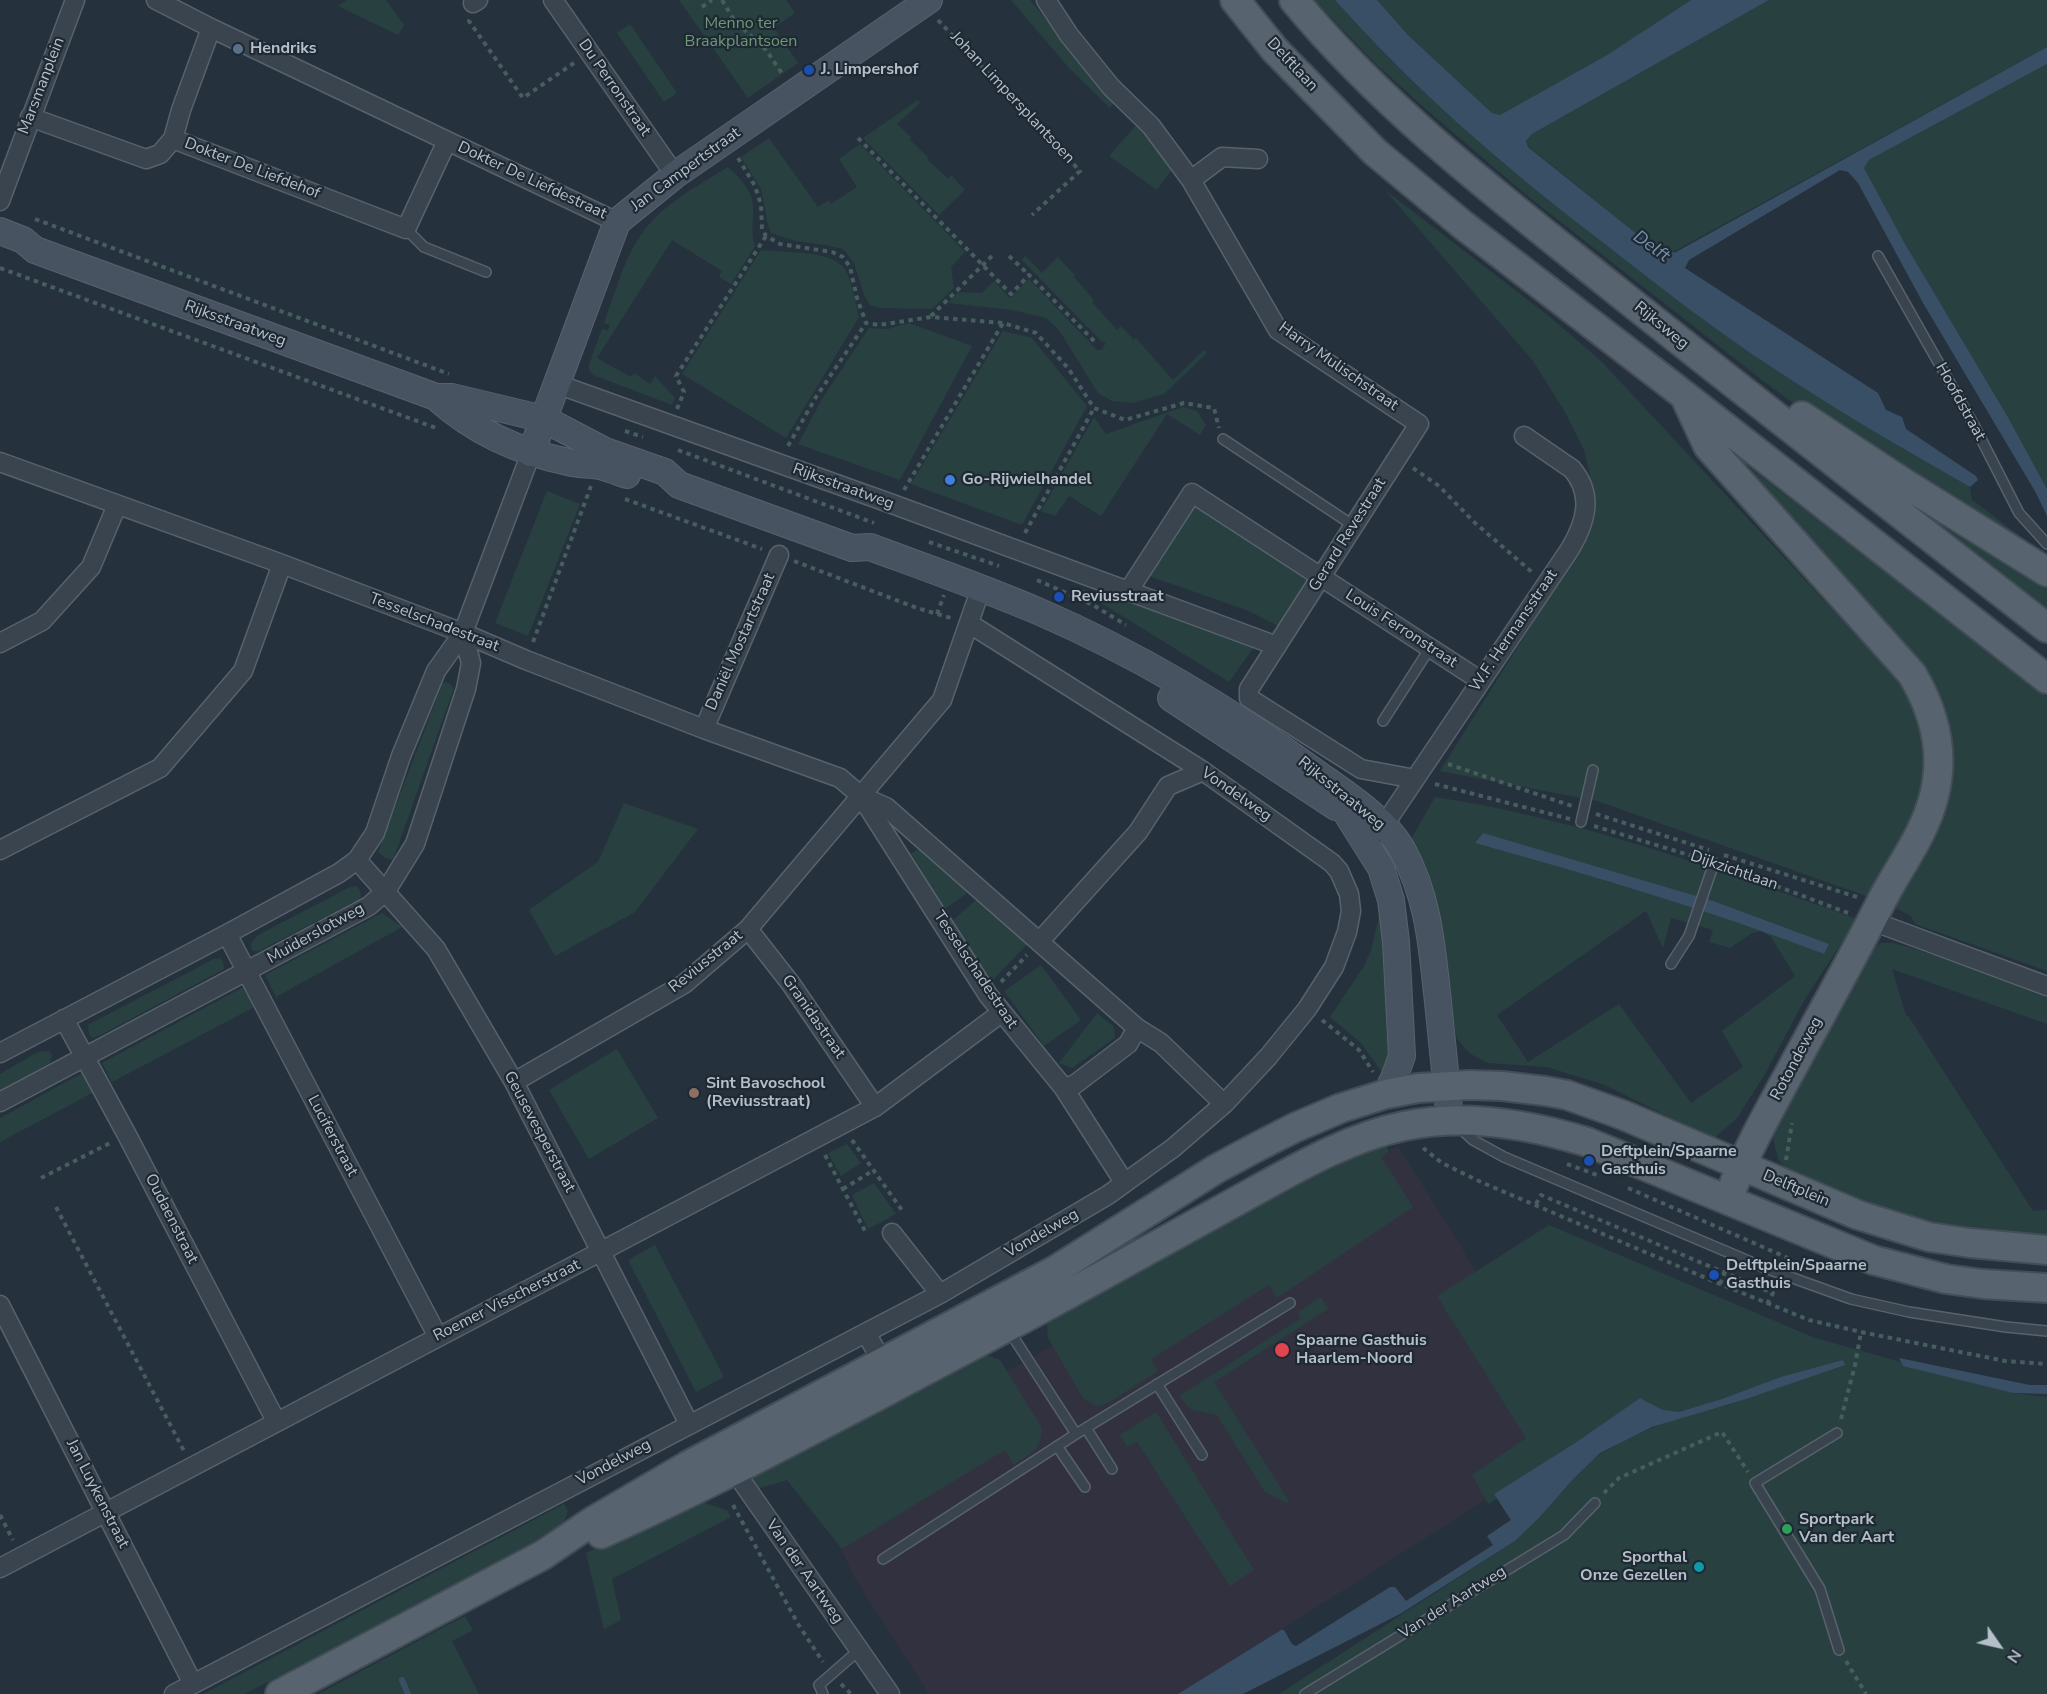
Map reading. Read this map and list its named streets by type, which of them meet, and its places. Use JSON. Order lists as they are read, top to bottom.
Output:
{
  "streets": {
    "main road": [
      "Delftlaan",
      "Jan Campertstraat",
      "Rijksstraatweg",
      "Rijksweg",
      "Rotondeweg",
      "Delftplein"
    ],
    "street": [
      "Marsmanplein",
      "Du Perronstraat",
      "Dokter De Liefdehof",
      "Dokter De Liefdestraat",
      "Harry Mulischstraat",
      "Gerard Revestraat",
      "Tesselschadestraat",
      "Louis Ferronstraat",
      "W.F. Hermansstraat",
      "Daniël Mostartstraat",
      "Vondelweg",
      "Muiderslotweg",
      "Reviusstraat",
      "Granidastraat",
      "Geusevesperstraat",
      "Luciferstraat",
      "Oudaenstraat",
      "Roemer Visscherstraat",
      "Jan Luykenstraat",
      "Van der Aartweg"
    ],
    "lane": ["Hoofdstraat"],
    "path": ["Johan Limpersplantsoen", "Dijkzichtlaan"]
  },
  "crossings": [
    ["Delftlaan", "Rotondeweg"],
    ["Du Perronstraat", "Jan Campertstraat"],
    ["Johan Limpersplantsoen", "Jan Campertstraat"],
    ["Dokter De Liefdehof", "Dokter De Liefdestraat"],
    ["Jan Campertstraat", "Dokter De Liefdestraat"],
    ["Jan Campertstraat", "Rijksstraatweg"],
    ["Rijksstraatweg", "Gerard Revestraat"],
    ["Rijksstraatweg", "W.F. Hermansstraat"],
    ["Rijksstraatweg", "Vondelweg"],
    ["Rijksstraatweg", "Dijkzichtlaan"],
    ["Rijksstraatweg", "Reviusstraat"],
    ["Rijksstraatweg", "Delftplein"],
    ["Harry Mulischstraat", "Gerard Revestraat"],
    ["Gerard Revestraat", "Louis Ferronstraat"],
    ["Tesselschadestraat", "Daniël Mostartstraat"],
    ["Tesselschadestraat", "Vondelweg"],
    ["Tesselschadestraat", "Muiderslotweg"],
    ["Tesselschadestraat", "Reviusstraat"],
    ["Tesselschadestraat", "Roemer Visscherstraat"],
    ["Louis Ferronstraat", "W.F. Hermansstraat"],
    ["W.F. Hermansstraat", "Dijkzichtlaan"],
    ["Vondelweg", "Reviusstraat"],
    ["Vondelweg", "Geusevesperstraat"],
    ["Vondelweg", "Jan Luykenstraat"],
    ["Dijkzichtlaan", "Rotondeweg"],
    ["Muiderslotweg", "Geusevesperstraat"],
    ["Muiderslotweg", "Luciferstraat"],
    ["Muiderslotweg", "Oudaenstraat"],
    ["Reviusstraat", "Granidastraat"],
    ["Reviusstraat", "Geusevesperstraat"],
    ["Granidastraat", "Roemer Visscherstraat"],
    ["Rotondeweg", "Delftplein"],
    ["Geusevesperstraat", "Roemer Visscherstraat"],
    ["Luciferstraat", "Roemer Visscherstraat"],
    ["Oudaenstraat", "Roemer Visscherstraat"],
    ["Roemer Visscherstraat", "Jan Luykenstraat"]
  ],
  "water": ["Delft"],
  "parks": ["Menno ter Braakplantsoen"],
  "places": [
    "Hendriks",
    "J. Limpershof",
    "Go-Rijwielhandel",
    "Reviusstraat",
    "Sint Bavoschool (Reviusstraat)",
    "Deftplein/Spaarne Gasthuis",
    "Delftplein/Spaarne Gasthuis",
    "Spaarne Gasthuis Haarlem-Noord",
    "Sportpark Van der Aart",
    "Sporthal Onze Gezellen"
  ],
  "north": "bottom right"
}
